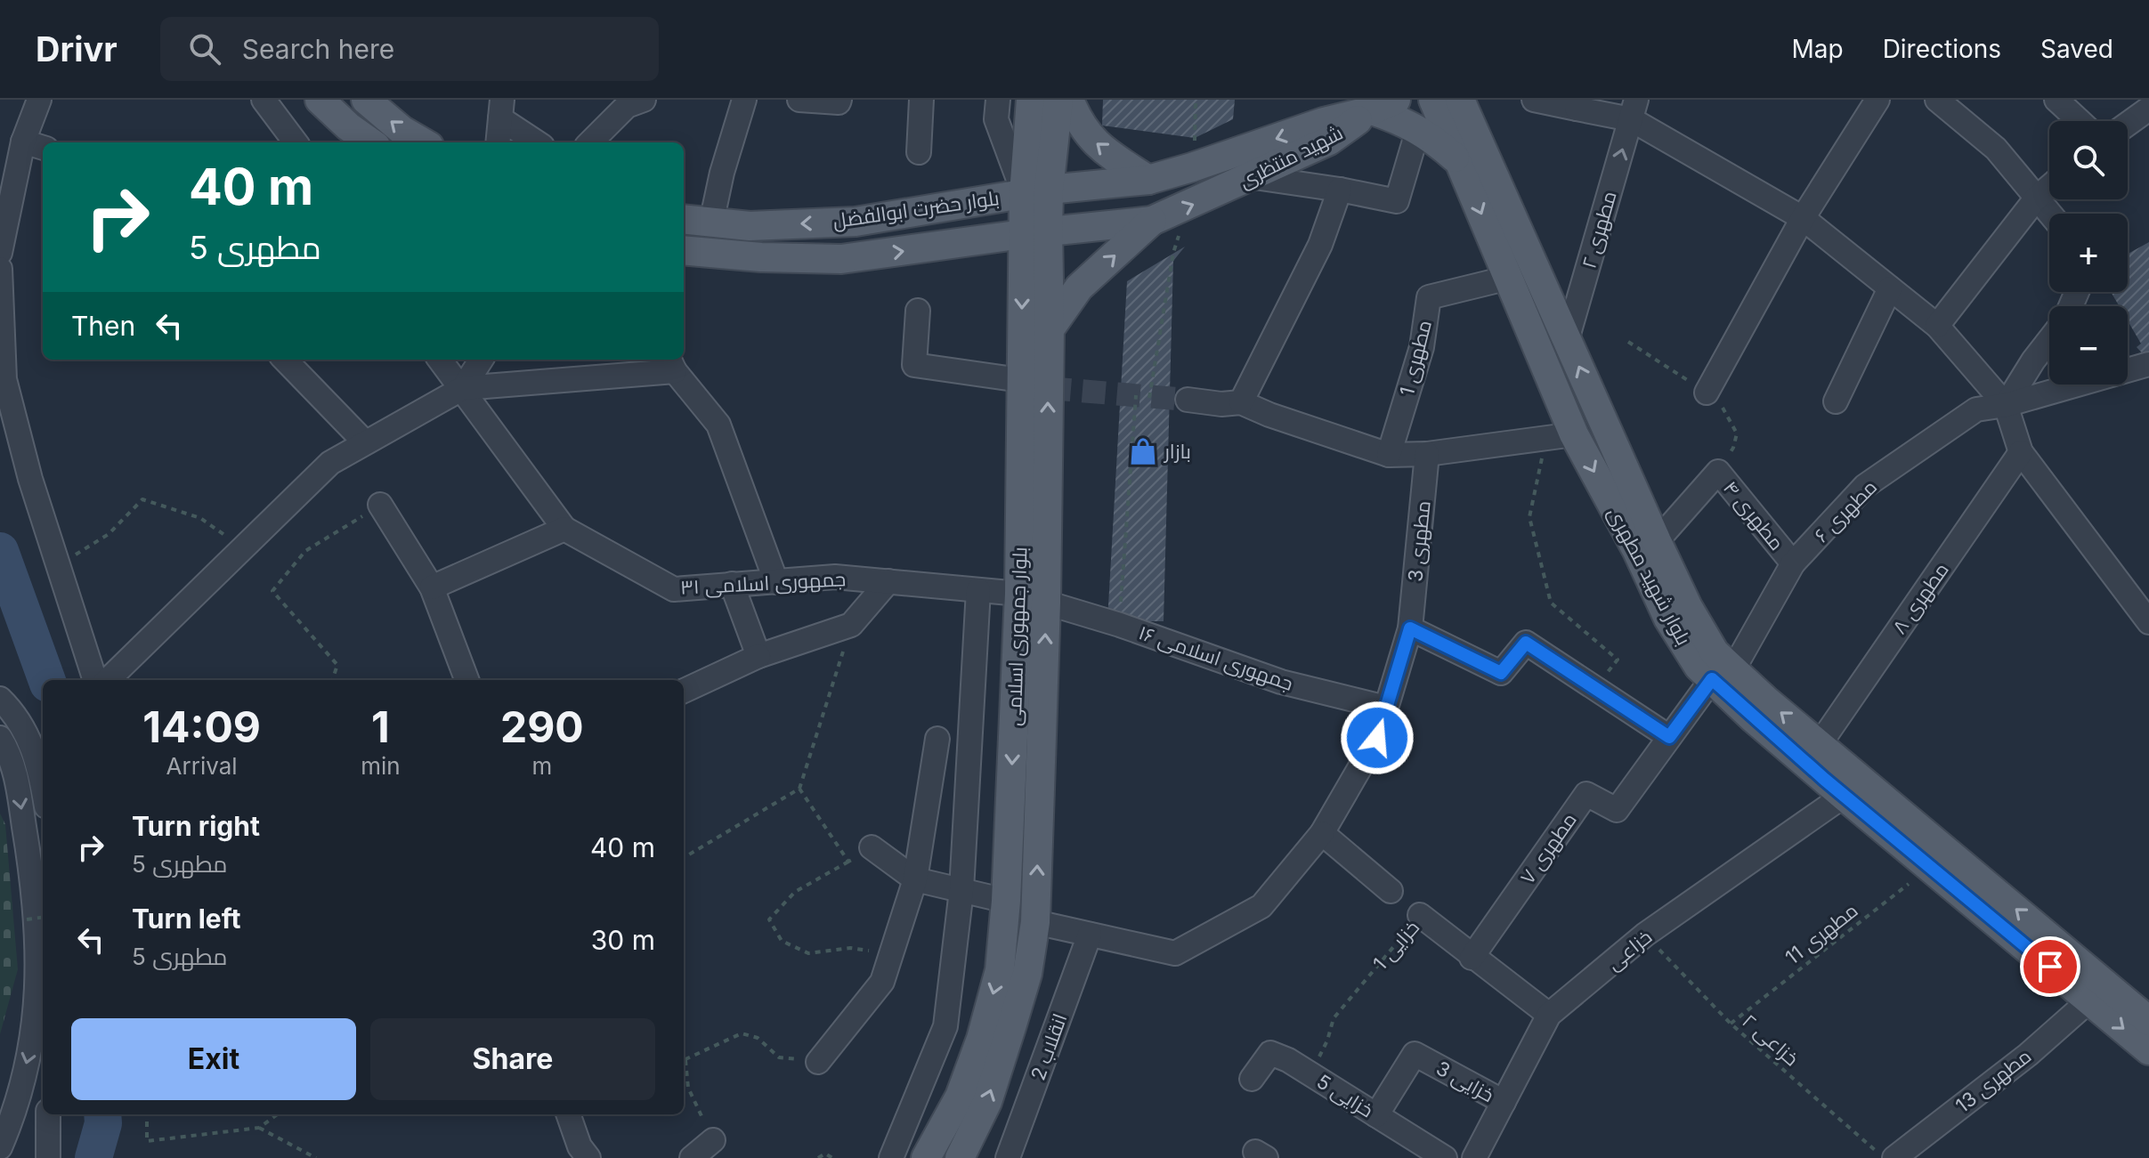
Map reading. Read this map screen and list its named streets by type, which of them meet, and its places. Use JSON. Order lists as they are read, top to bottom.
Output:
{
  "streets": {
    "main road": [
      "شهید منتظری",
      "بلوار حضرت ابوالفضل",
      "بلوار شهید مطهری",
      "بلوار جمهوری اسلامی"
    ],
    "street": [
      "مطهری ۲",
      "مطهری 1",
      "مطهری ۶",
      "مطهری ۴",
      "مطهری 3",
      "جمهوری اسلامی ۳۱",
      "مطهری ۸",
      "جمهوری اسلامی ۱۶",
      "مطهری ۷",
      "خزایی 1",
      "خزاعی",
      "انقلاب 2",
      "مطهری 13",
      "خزایی 3",
      "خزایی 5"
    ],
    "path": ["مطهری 11", "خزاعی ۲"]
  },
  "crossings": [
    ["شهید منتظری", "بلوار حضرت ابوالفضل"],
    ["شهید منتظری", "بلوار جمهوری اسلامی"],
    ["بلوار حضرت ابوالفضل", "بلوار جمهوری اسلامی"],
    ["مطهری ۲", "بلوار شهید مطهری"],
    ["مطهری 1", "بلوار شهید مطهری"],
    ["مطهری ۶", "مطهری ۴"],
    ["مطهری ۶", "بلوار شهید مطهری"],
    ["مطهری ۶", "مطهری ۷"],
    ["مطهری ۴", "بلوار شهید مطهری"],
    ["مطهری 3", "بلوار جمهوری اسلامی"],
    ["مطهری 3", "جمهوری اسلامی ۱۶"],
    ["مطهری 3", "انقلاب 2"],
    ["بلوار شهید مطهری", "مطهری ۸"],
    ["بلوار شهید مطهری", "مطهری ۷"],
    ["بلوار شهید مطهری", "مطهری 11"],
    ["بلوار شهید مطهری", "خزاعی"],
    ["بلوار شهید مطهری", "مطهری 13"],
    ["جمهوری اسلامی ۳۱", "بلوار جمهوری اسلامی"],
    ["جمهوری اسلامی ۳۱", "جمهوری اسلامی ۱۶"],
    ["بلوار جمهوری اسلامی", "جمهوری اسلامی ۱۶"],
    ["مطهری ۷", "خزایی 1"],
    ["مطهری 11", "خزاعی ۲"],
    ["خزایی 1", "خزاعی"],
    ["خزایی 1", "خزایی 5"],
    ["خزاعی", "خزاعی ۲"],
    ["خزاعی", "خزایی 3"],
    ["خزایی 3", "خزایی 5"]
  ],
  "places": {
    "shop": ["بازار"]
  },
  "page": {
    "header": "Drivr",
    "search": "Search here",
    "nav": ["Map", "Directions", "Saved"],
    "map_buttons": ["+", "−"],
    "turn": ["40 m", "مطهری 5"],
    "then": "Then",
    "eta": [
      "14:09",
      "Arrival",
      "1",
      "min",
      "290",
      "m"
    ],
    "list": [
      {
        "name": "Turn right",
        "note": "مطهری 5",
        "value": "40 m"
      },
      {
        "name": "Turn left",
        "note": "مطهری 5",
        "value": "30 m"
      }
    ],
    "buttons": ["Exit", "Share"]
  }
}
